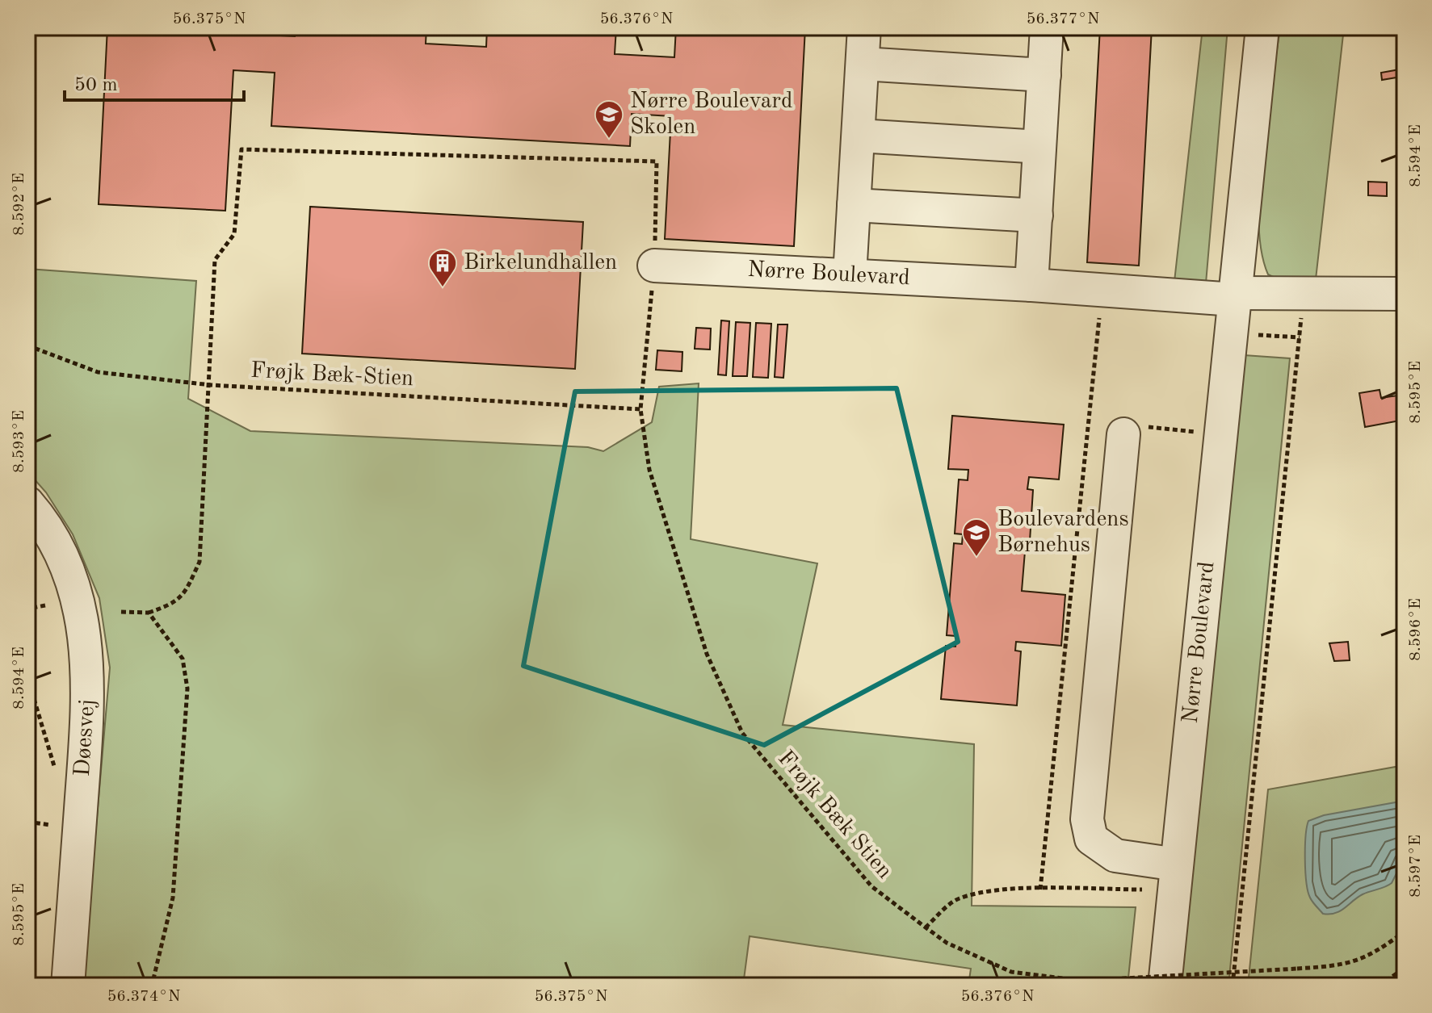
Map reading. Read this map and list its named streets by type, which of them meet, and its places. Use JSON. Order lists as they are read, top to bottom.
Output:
{
  "streets": {
    "street": ["Nørre Boulevard", "Døesvej"],
    "path": ["Frøjk Bæk-Stien", "Frøjk Bæk Stien"]
  },
  "crossings": [
    ["Nørre Boulevard", "Frøjk Bæk Stien"],
    ["Frøjk Bæk-Stien", "Frøjk Bæk Stien"]
  ],
  "places": {
    "school or university": ["Nørre Boulevard Skolen", "Boulevardens Børnehus"],
    "building": ["Birkelundhallen"]
  },
  "scale_bar": "50 m",
  "coordinates": [
    "56.375°N",
    "56.376°N",
    "56.377°N",
    "8.594°E",
    "8.592°E",
    "8.595°E",
    "8.593°E",
    "8.596°E",
    "8.597°E",
    "56.374°N"
  ]
}
